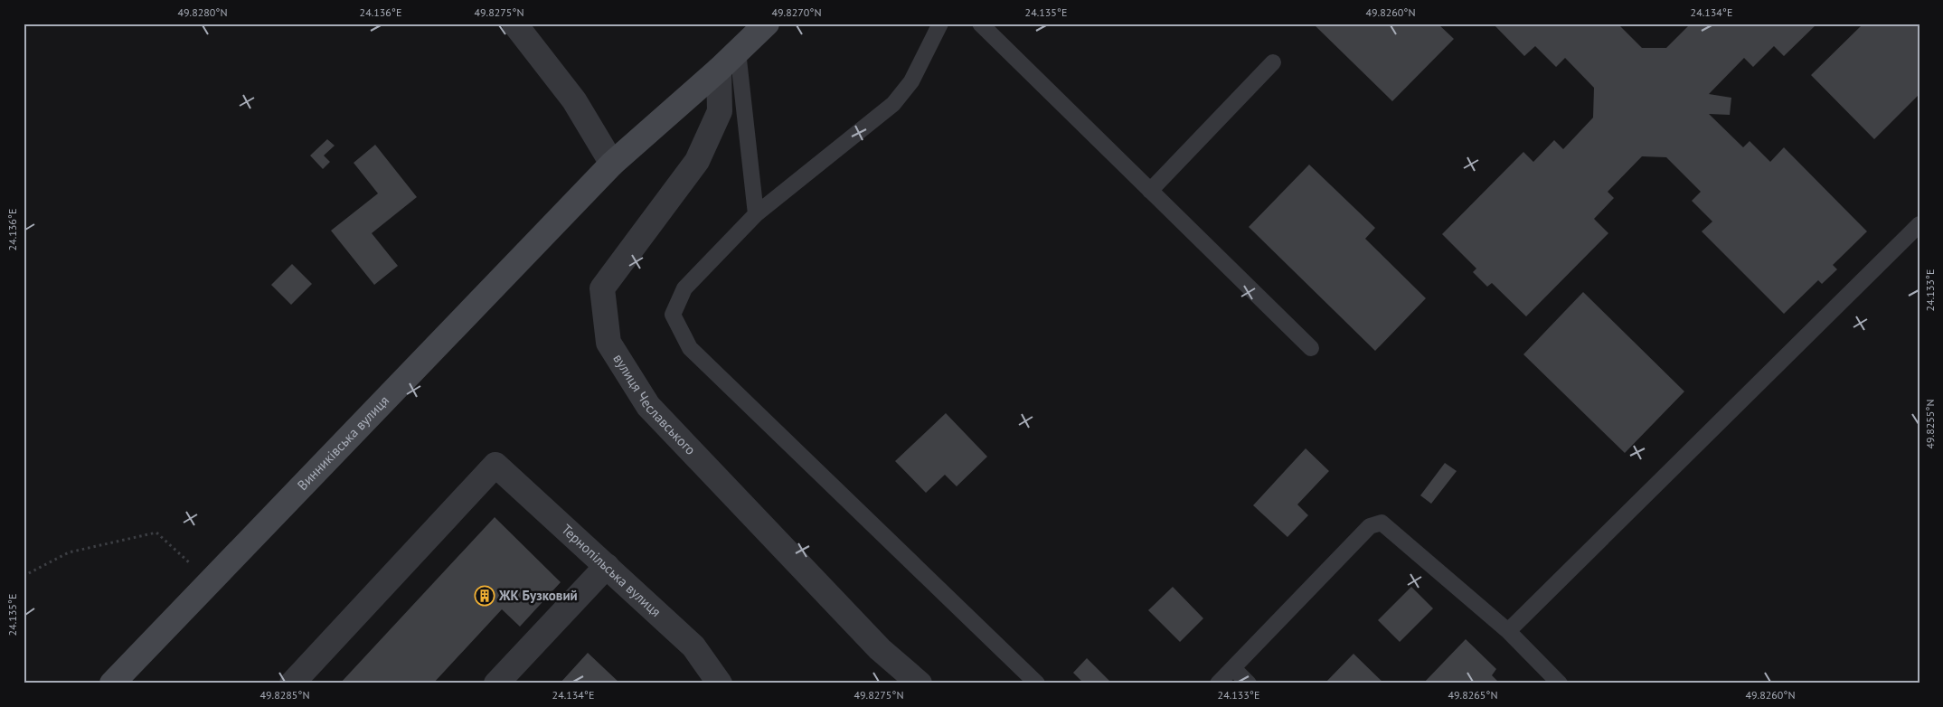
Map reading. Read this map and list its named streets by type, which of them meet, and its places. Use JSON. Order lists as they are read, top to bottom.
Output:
{
  "streets": {
    "main road": ["Винниківська вулиця"],
    "street": ["вулиця Чеславського", "Тернопільська вулиця"]
  },
  "crossings": [
    ["вулиця Чеславського", "Винниківська вулиця"]
  ],
  "places": {
    "building": ["ЖК Бузковий"]
  },
  "coordinates": [
    "49.8280°N",
    "24.136°E",
    "49.8275°N",
    "49.8270°N",
    "24.135°E",
    "49.8260°N",
    "24.134°E",
    "24.133°E",
    "49.8255°N",
    "49.8285°N",
    "49.8265°N"
  ]
}
